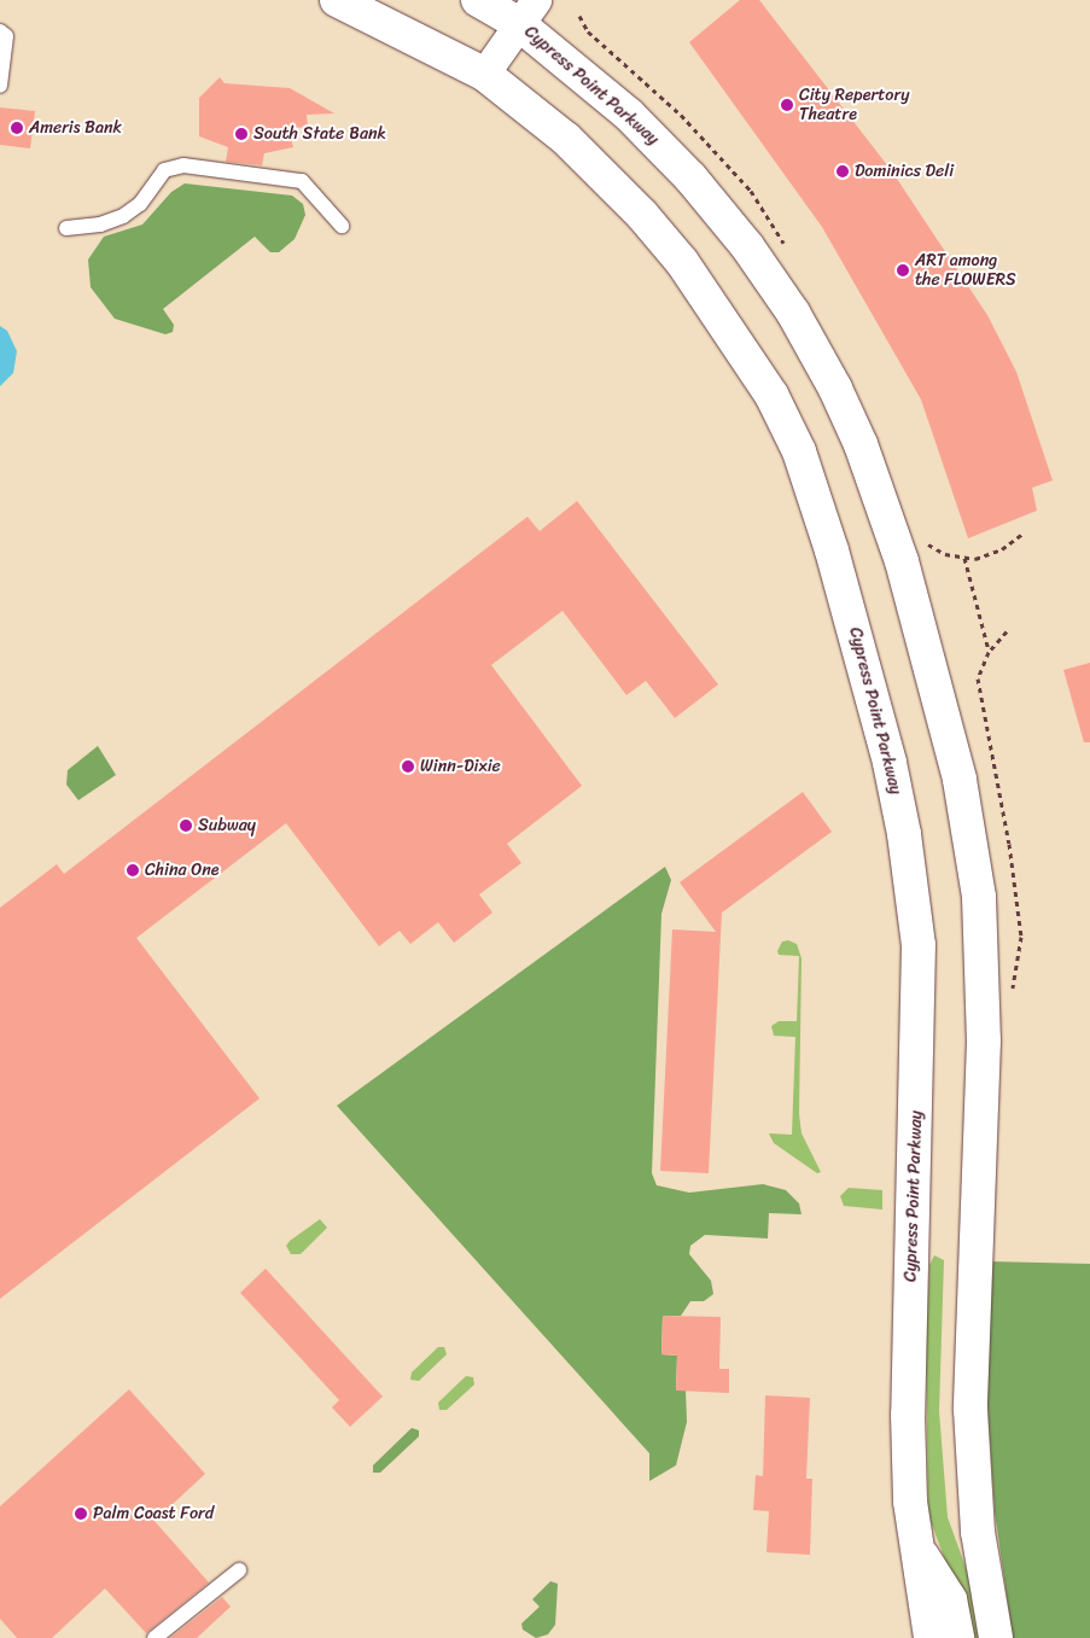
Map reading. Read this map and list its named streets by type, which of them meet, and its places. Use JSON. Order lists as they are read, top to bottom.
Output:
{
  "streets": {
    "street": ["Cypress Point Parkway"]
  },
  "places": [
    "City Repertory Theatre",
    "Ameris Bank",
    "South State Bank",
    "Dominics Deli",
    "ART among the FLOWERS",
    "Winn-Dixie",
    "Subway",
    "China One",
    "Palm Coast Ford"
  ]
}
